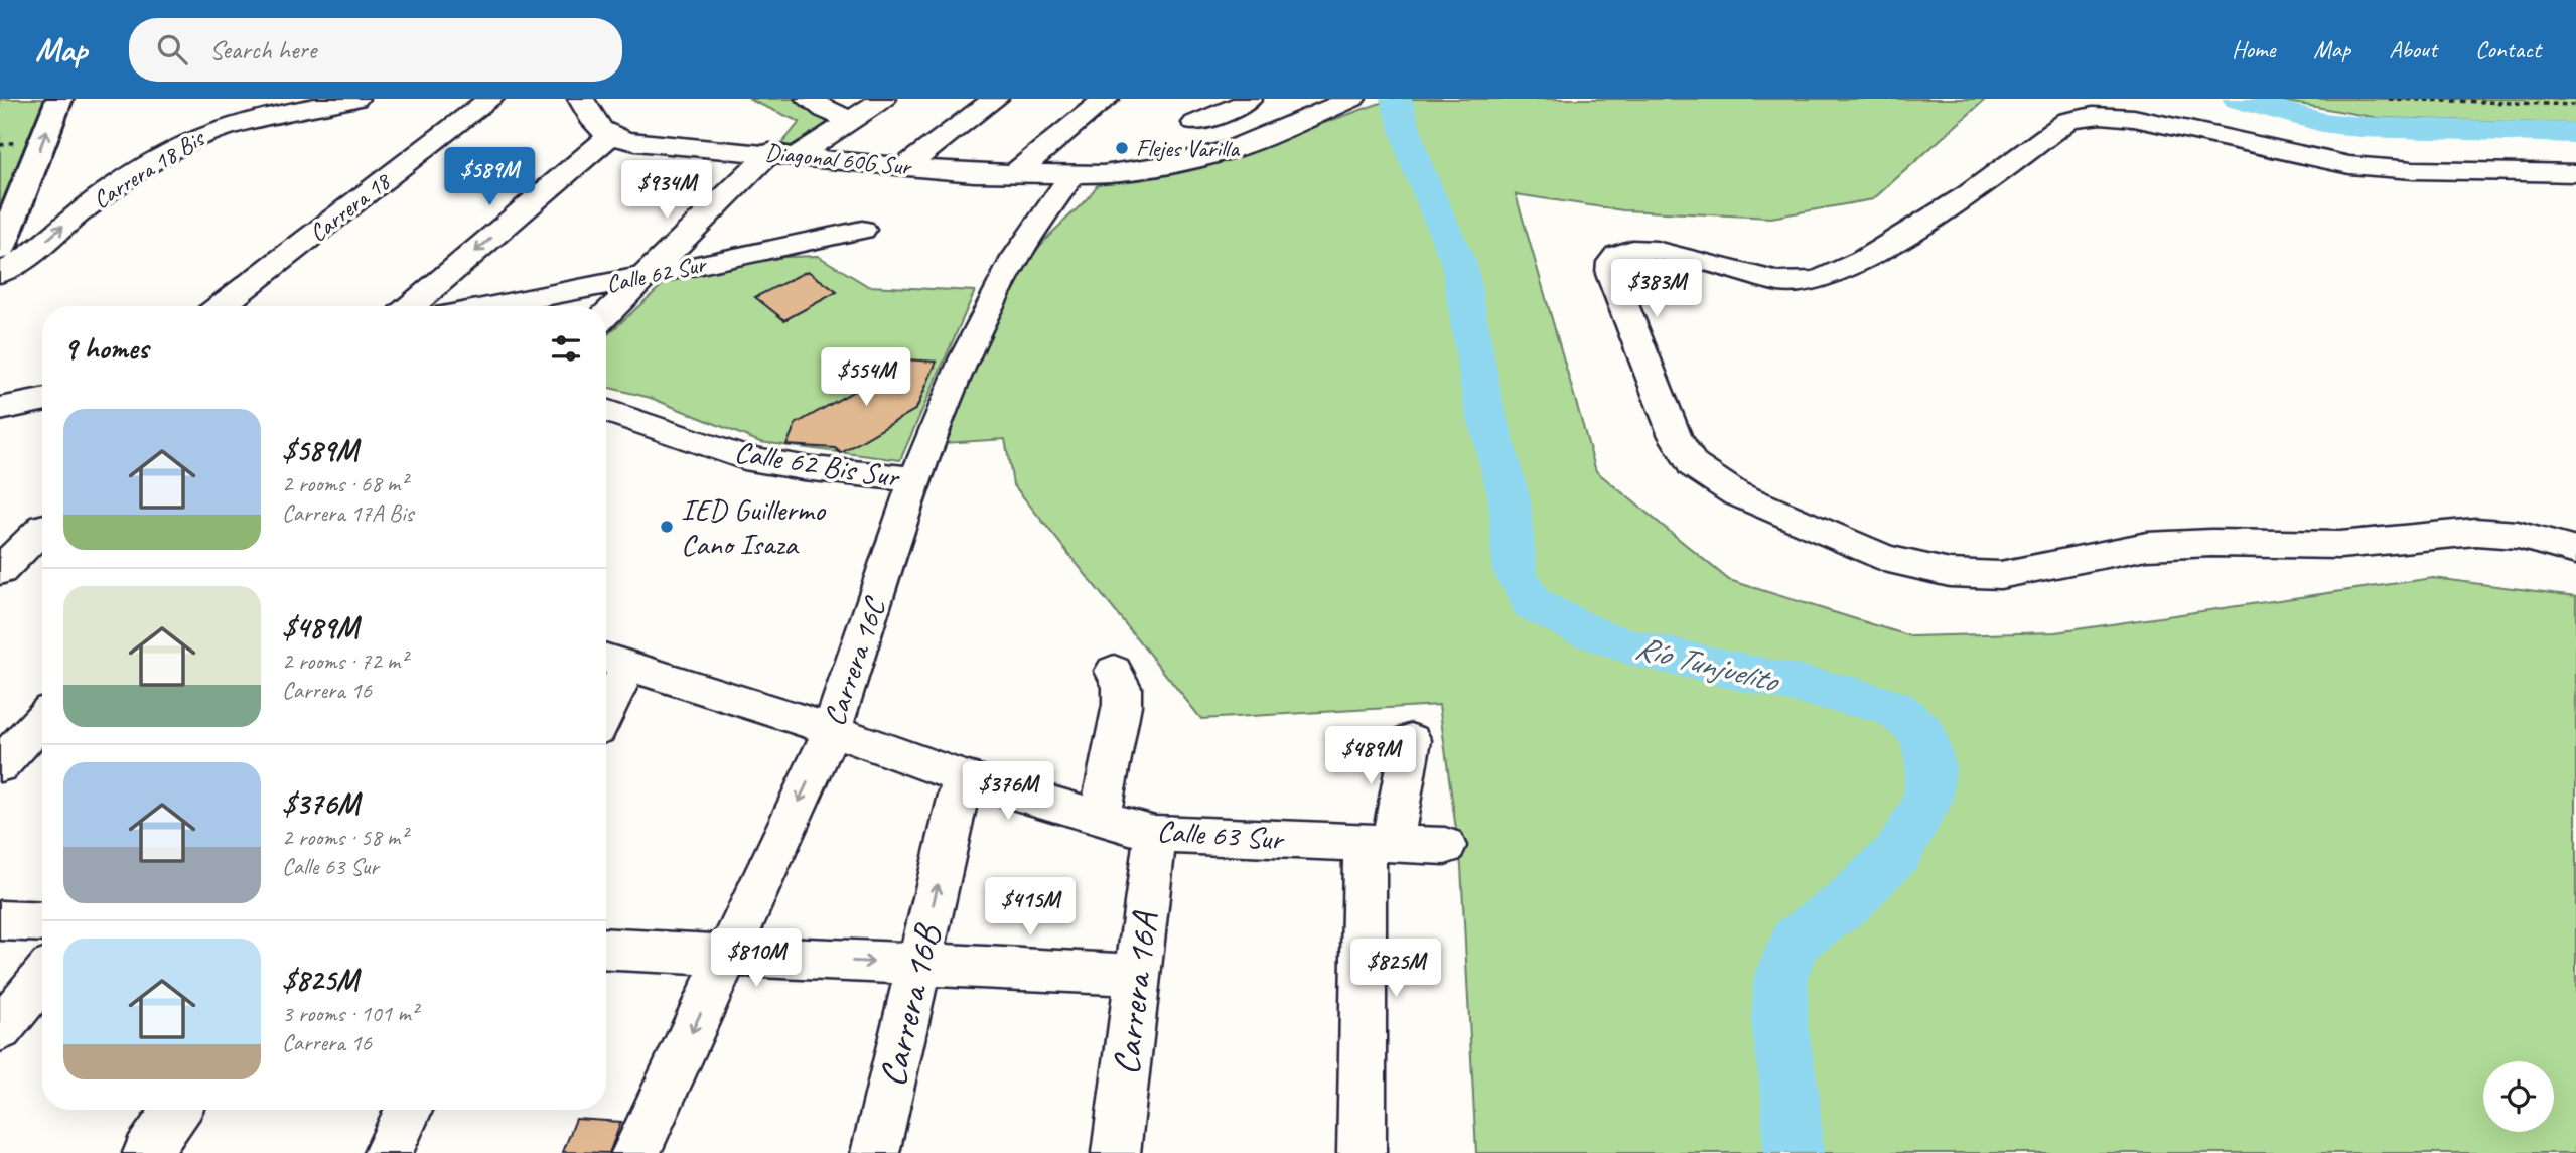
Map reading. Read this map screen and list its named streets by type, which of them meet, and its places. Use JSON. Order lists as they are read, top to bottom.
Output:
{
  "streets": {
    "street": [
      "Diagonal 60G Sur",
      "Carrera 18 Bis",
      "Carrera 18",
      "Calle 62 Sur",
      "Calle 62 Bis Sur",
      "Carrera 16C",
      "Calle 63 Sur",
      "Carrera 16A",
      "Carrera 16B"
    ]
  },
  "crossings": [
    ["Diagonal 60G Sur", "Carrera 16C"],
    ["Calle 62 Bis Sur", "Carrera 16C"],
    ["Carrera 16C", "Calle 63 Sur"],
    ["Calle 63 Sur", "Carrera 16A"],
    ["Calle 63 Sur", "Carrera 16B"]
  ],
  "one_way": ["Carrera 18 Bis", "Carrera 16C", "Carrera 16B"],
  "water": ["Río Tunjuelito"],
  "places": ["Flejes Varilla", "IED Guillermo Cano Isaza"],
  "page": {
    "header": "Map",
    "search": "Search here",
    "nav": [
      "Home",
      "Map",
      "About",
      "Contact"
    ],
    "price": [
      "$589M",
      "$934M",
      "$383M",
      "$554M",
      "$489M",
      "$376M",
      "$415M",
      "$810M",
      "$825M"
    ],
    "heading": "9 homes",
    "list": [
      {
        "name": "$589M",
        "note": "2 rooms · 68 m² · Carrera 17A Bis"
      },
      {
        "name": "$489M",
        "note": "2 rooms · 72 m² · Carrera 16"
      },
      {
        "name": "$376M",
        "note": "2 rooms · 58 m² · Calle 63 Sur"
      },
      {
        "name": "$825M",
        "note": "3 rooms · 101 m² · Carrera 16"
      }
    ]
  }
}
